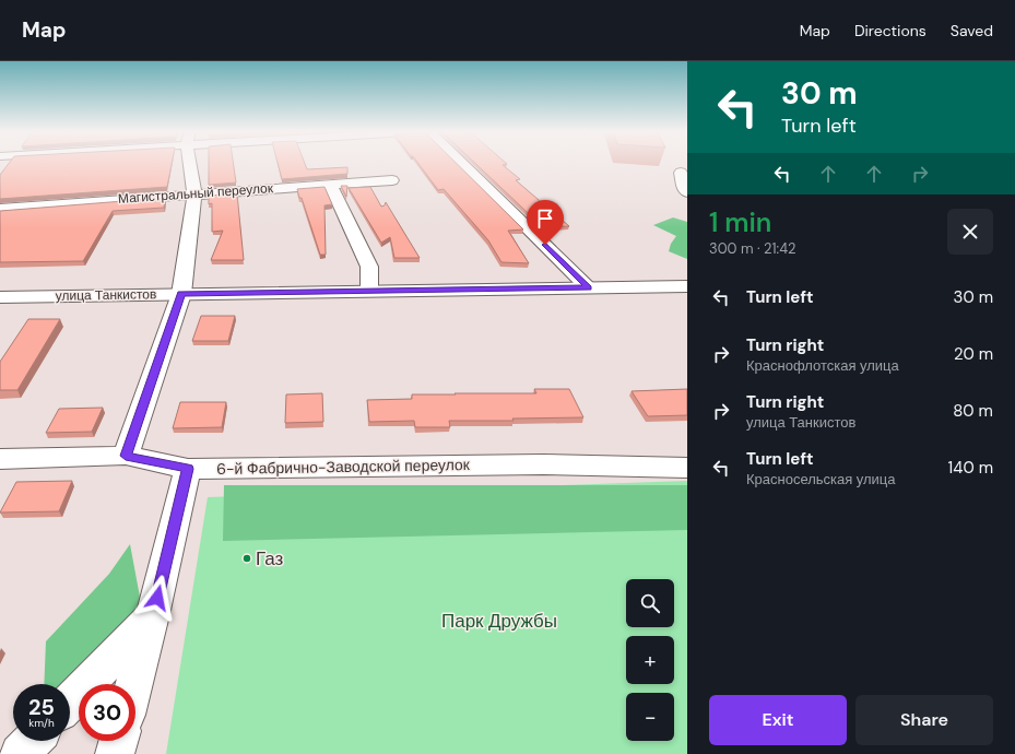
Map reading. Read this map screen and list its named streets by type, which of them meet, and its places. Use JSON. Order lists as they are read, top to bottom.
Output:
{
  "streets": {
    "street": ["Магистральный переулок", "улица Танкистов", "6-й Фабрично-Заводской переулок"]
  },
  "parks": ["Парк Дружбы"],
  "places": ["Газ"],
  "page": {
    "header": "Map",
    "nav": ["Map", "Directions", "Saved"],
    "turn": ["30 m", "Turn left"],
    "heading": ["1 min", "300 m · 21:42"],
    "list": [
      {
        "name": "Turn left",
        "value": "30 m"
      },
      {
        "name": "Turn right",
        "note": "Краснофлотская улица",
        "value": "20 m"
      },
      {
        "name": "Turn right",
        "note": "улица Танкистов",
        "value": "80 m"
      },
      {
        "name": "Turn left",
        "note": "Красносельская улица",
        "value": "140 m"
      }
    ],
    "map_buttons": ["+", "−"],
    "speed": "25 km/h",
    "limit": "30",
    "buttons": ["Exit", "Share"]
  }
}
